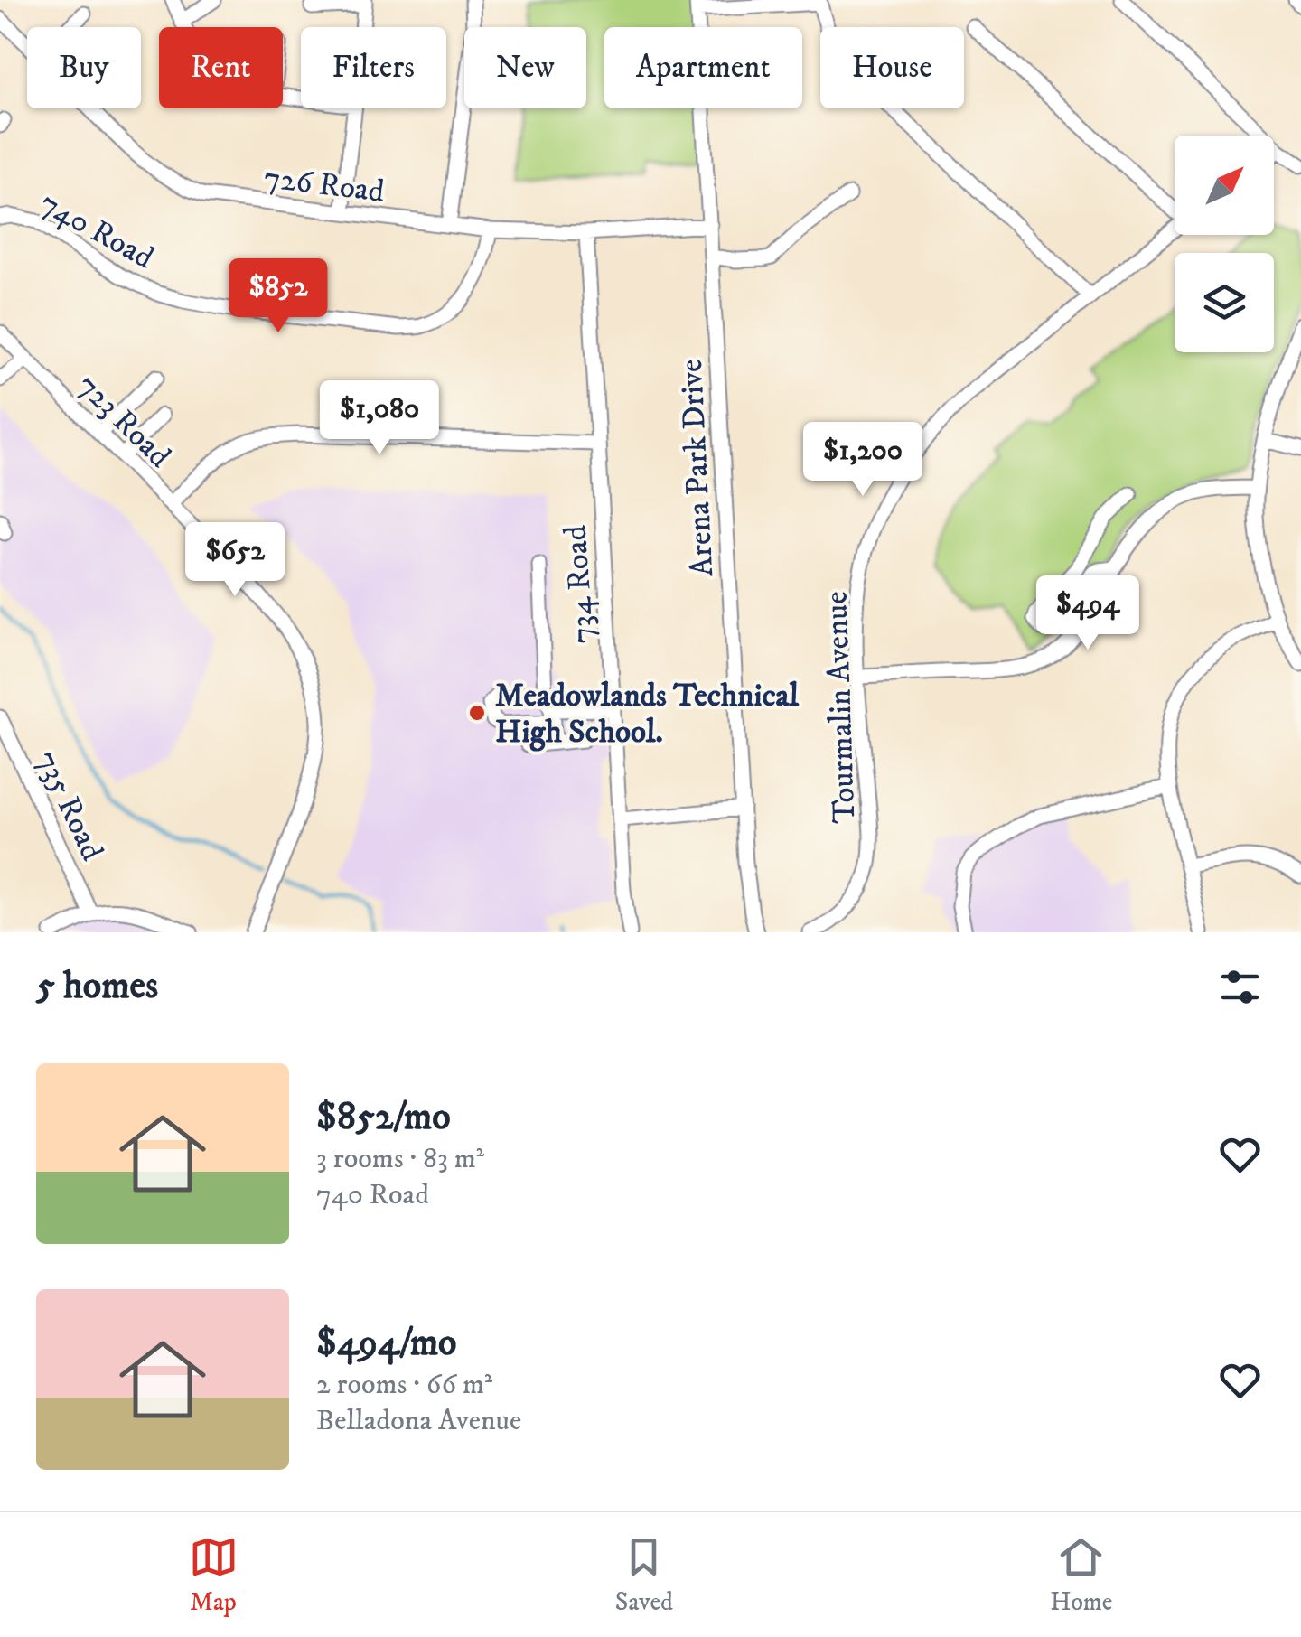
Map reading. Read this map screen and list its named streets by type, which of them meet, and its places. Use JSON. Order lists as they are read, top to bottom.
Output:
{
  "streets": {
    "street": [
      "726 Road",
      "740 Road",
      "723 Road",
      "Arena Park Drive",
      "734 Road",
      "Tourmalin Avenue",
      "735 Road"
    ]
  },
  "crossings": [
    ["726 Road", "740 Road"],
    ["726 Road", "Arena Park Drive"],
    ["726 Road", "734 Road"]
  ],
  "places": ["Meadowlands Technical High School."],
  "north": "top right",
  "page": {
    "chip": [
      "Buy",
      "Rent",
      "Filters",
      "New",
      "Apartment",
      "House"
    ],
    "price": [
      "$852",
      "$1,080",
      "$1,200",
      "$652",
      "$494"
    ],
    "heading": "5 homes",
    "list": [
      {
        "name": "$852/mo",
        "note": "3 rooms · 83 m² · 740 Road"
      },
      {
        "name": "$494/mo",
        "note": "2 rooms · 66 m² · Belladona Avenue"
      }
    ],
    "tabs": ["Map", "Saved", "Home"]
  }
}
